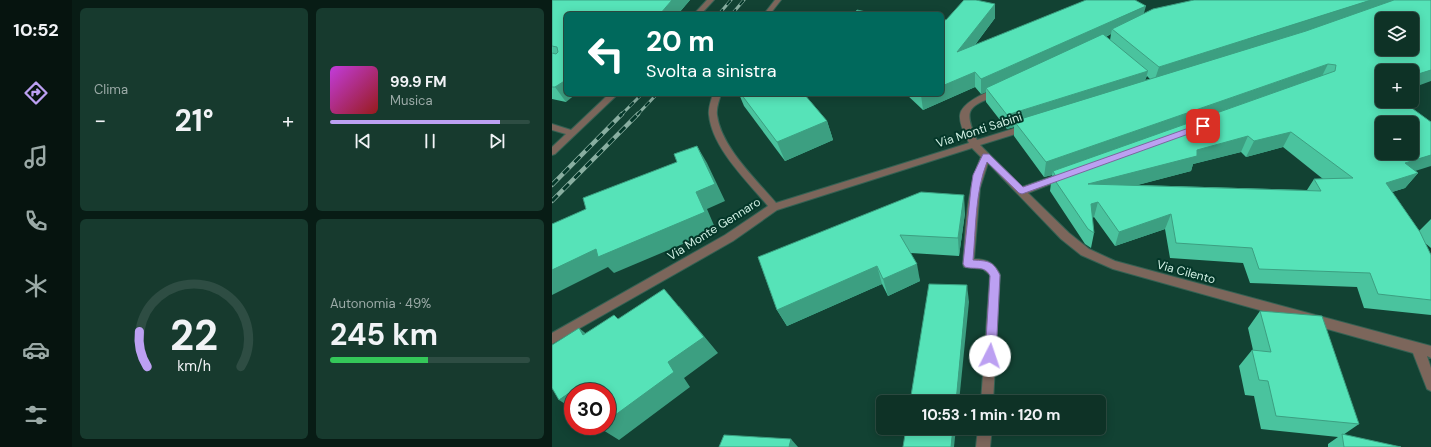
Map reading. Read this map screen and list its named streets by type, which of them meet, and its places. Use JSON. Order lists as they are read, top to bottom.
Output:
{
  "streets": {
    "street": ["Via Monti Sabini", "Via Monte Gennaro", "Via Cilento"]
  },
  "crossings": [
    ["Via Monti Sabini", "Via Monte Gennaro"],
    ["Via Monti Sabini", "Via Cilento"]
  ],
  "page": {
    "tabs": "10:52",
    "tile": [
      "Clima",
      ["Autonomia · 49%", "245 km"]
    ],
    "map_buttons": ["+", "−"],
    "turn": ["20 m", "Svolta a sinistra"],
    "song": ["99.9 FM", "Musica"],
    "heat": ["−", "21°", "+"],
    "limit": "30",
    "trip": "10:53 · 1 min · 120 m",
    "gauge": ["22", "km/h"]
  }
}
